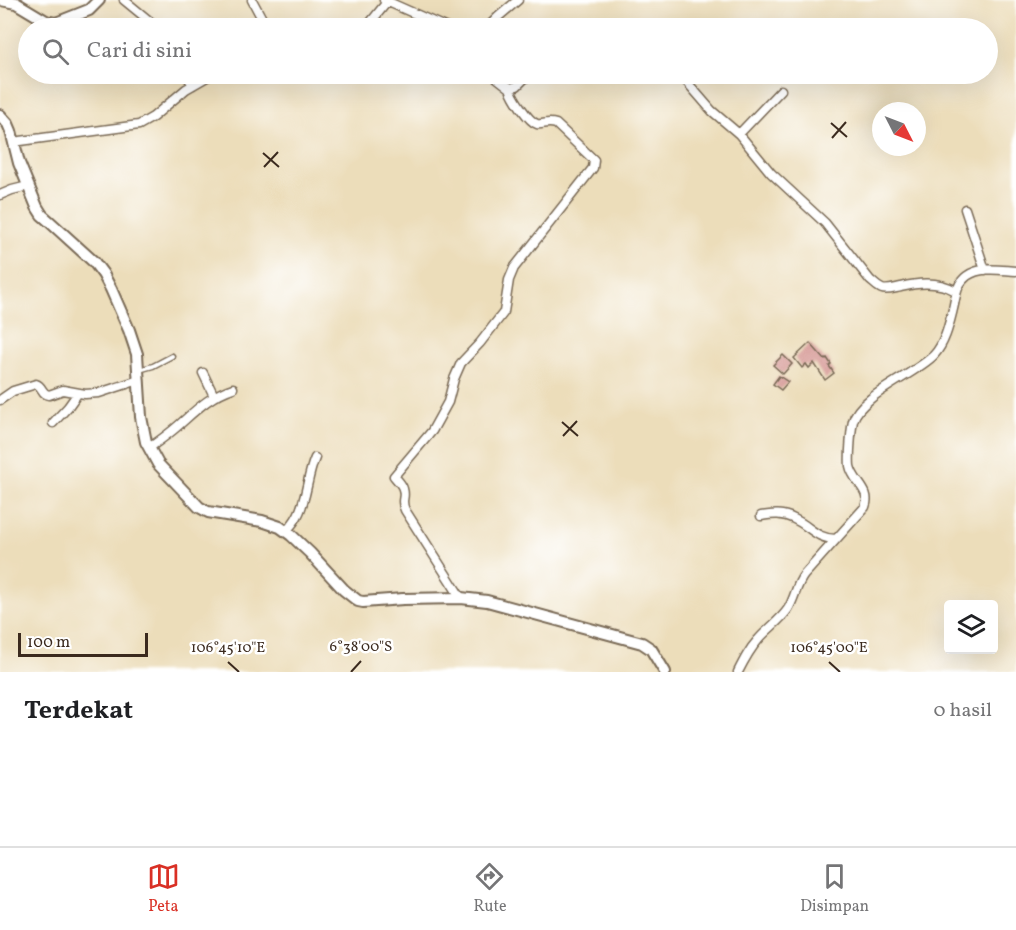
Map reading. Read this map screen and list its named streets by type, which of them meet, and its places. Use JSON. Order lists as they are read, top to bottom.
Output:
{
  "scale_bar": "100 m",
  "north": "bottom right",
  "page": {
    "search": "Cari di sini",
    "scale": "100 m",
    "heading": ["Terdekat", "0 hasil"],
    "nav": ["Peta", "Rute", "Disimpan"]
  },
  "coordinates": ["6°38'00\"S", "106°45'10\"E", "106°45'00\"E"]
}
